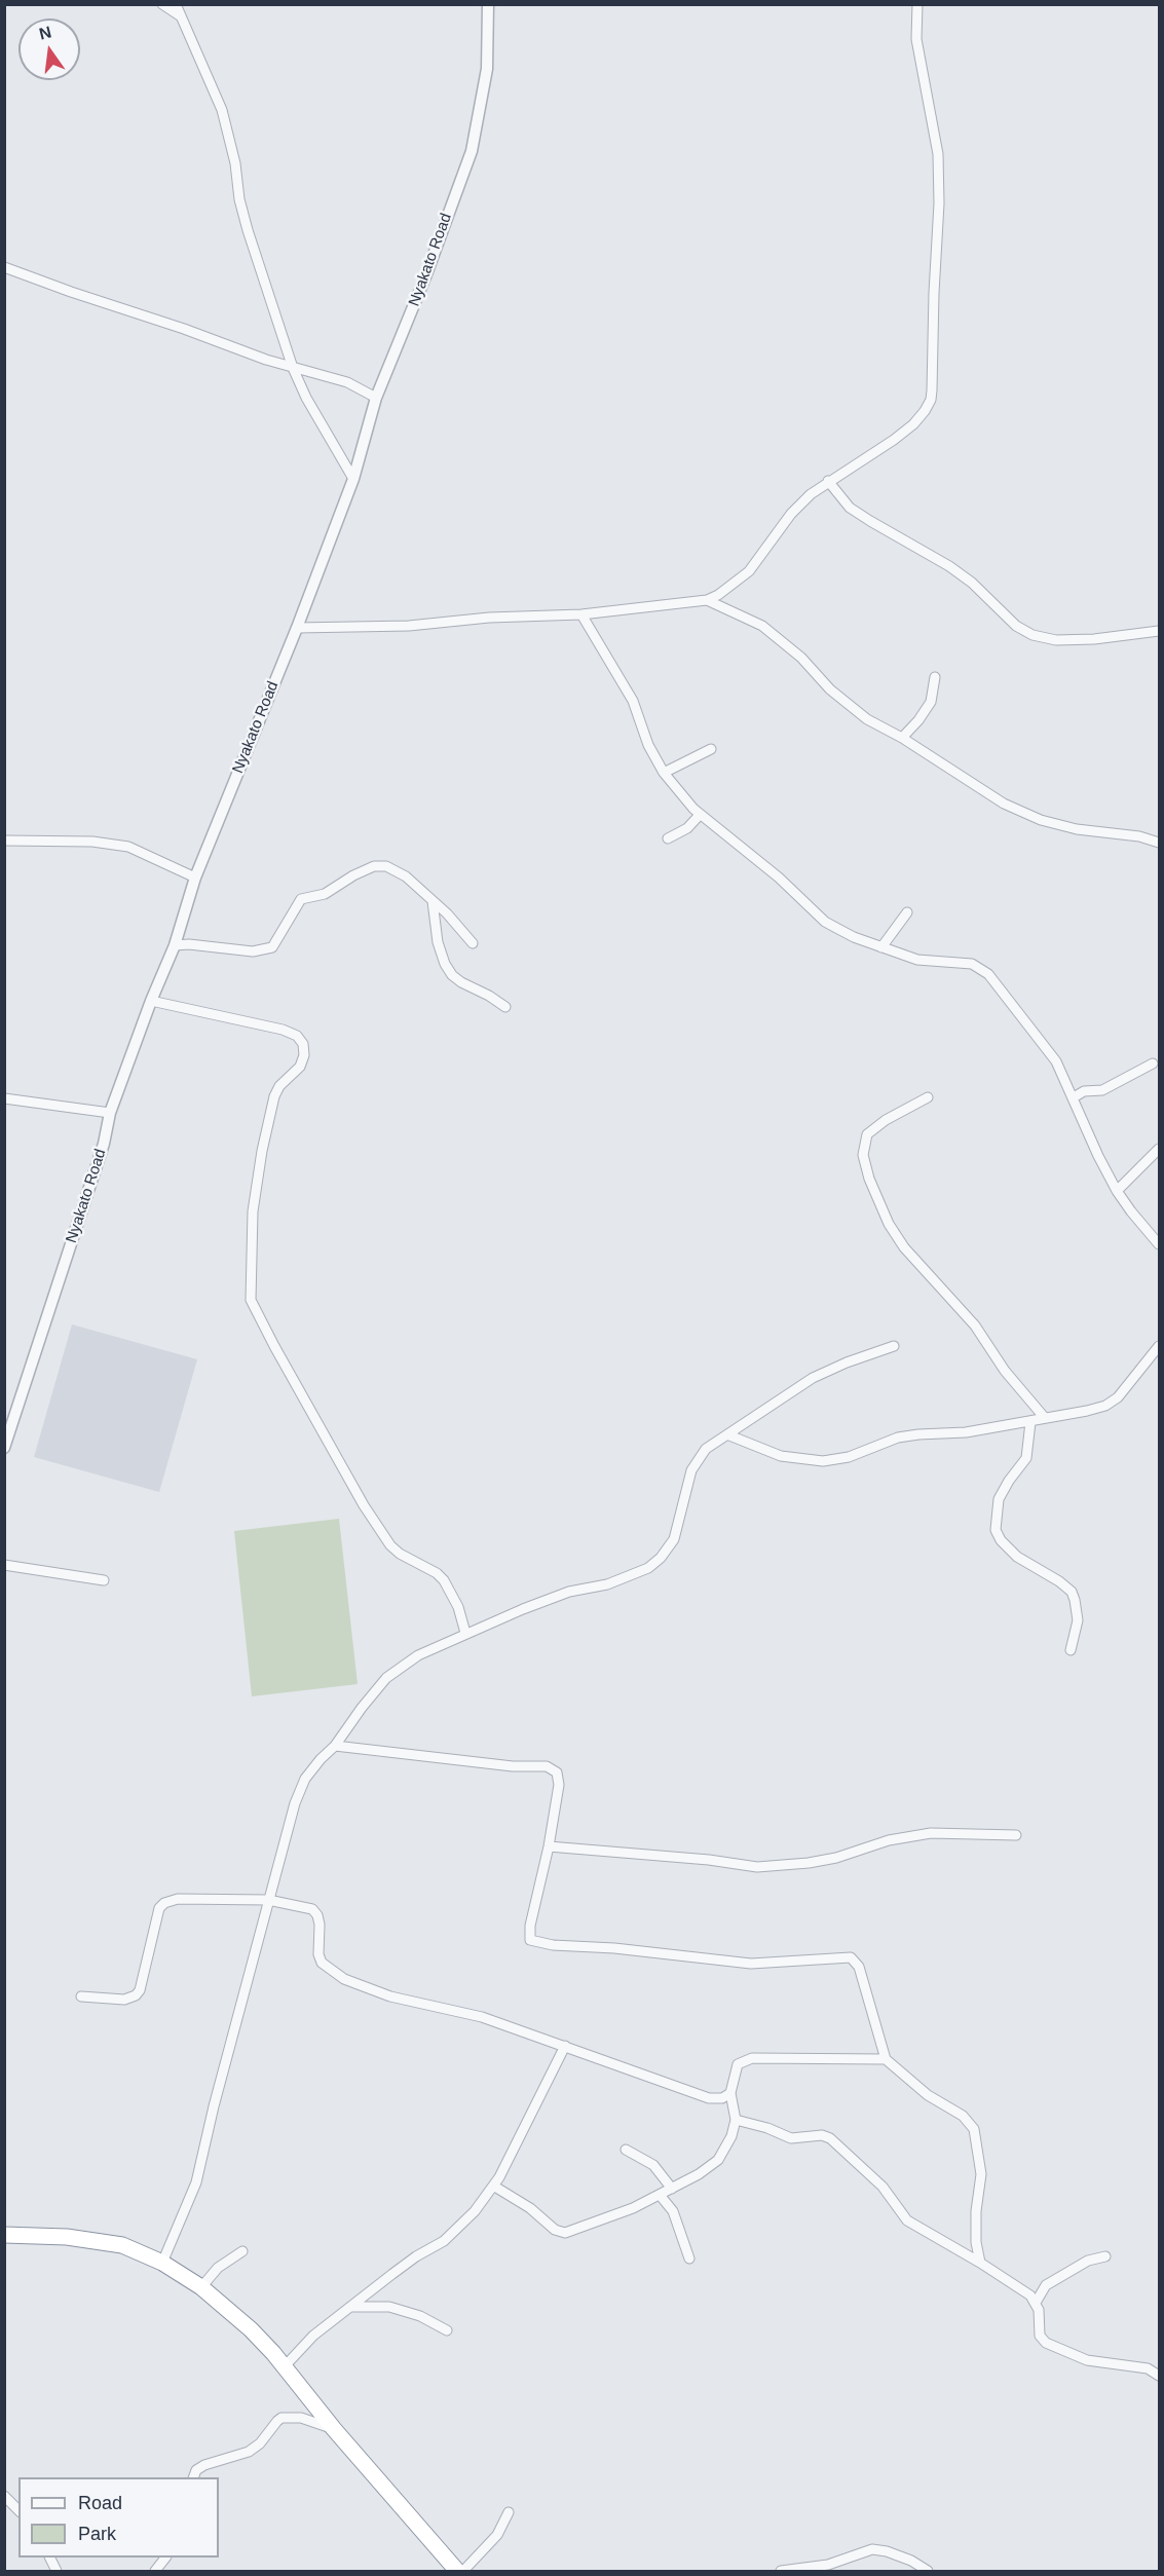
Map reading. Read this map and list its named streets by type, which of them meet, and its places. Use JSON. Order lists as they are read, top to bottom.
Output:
{
  "streets": {
    "street": ["Nyakato Road"]
  },
  "legend": ["Road", "Park"],
  "north": "top"
}
